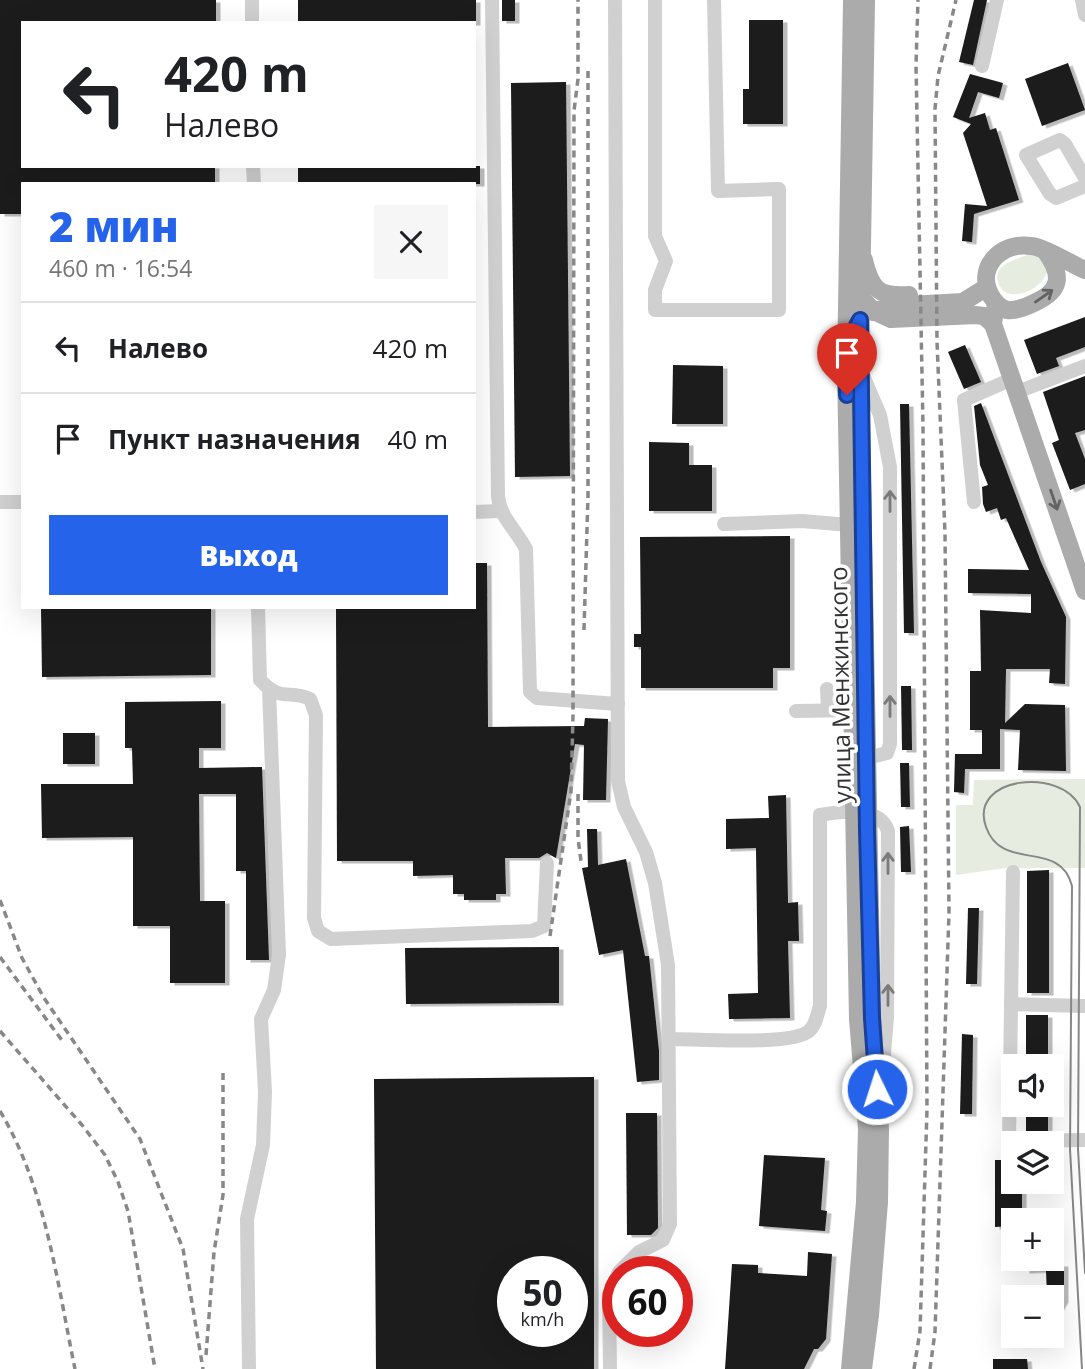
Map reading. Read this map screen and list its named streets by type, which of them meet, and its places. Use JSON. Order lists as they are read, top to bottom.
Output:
{
  "streets": {
    "main road": ["улица Менжинского"]
  },
  "page": {
    "turn": ["420 m", "Налево"],
    "heading": ["2 мин", "460 m · 16:54"],
    "list": [
      {
        "name": "Налево",
        "value": "420 m"
      },
      {
        "name": "Пункт назначения",
        "value": "40 m"
      }
    ],
    "buttons": "Выход",
    "map_buttons": ["+", "−"],
    "speed": "50 km/h",
    "limit": "60"
  }
}
